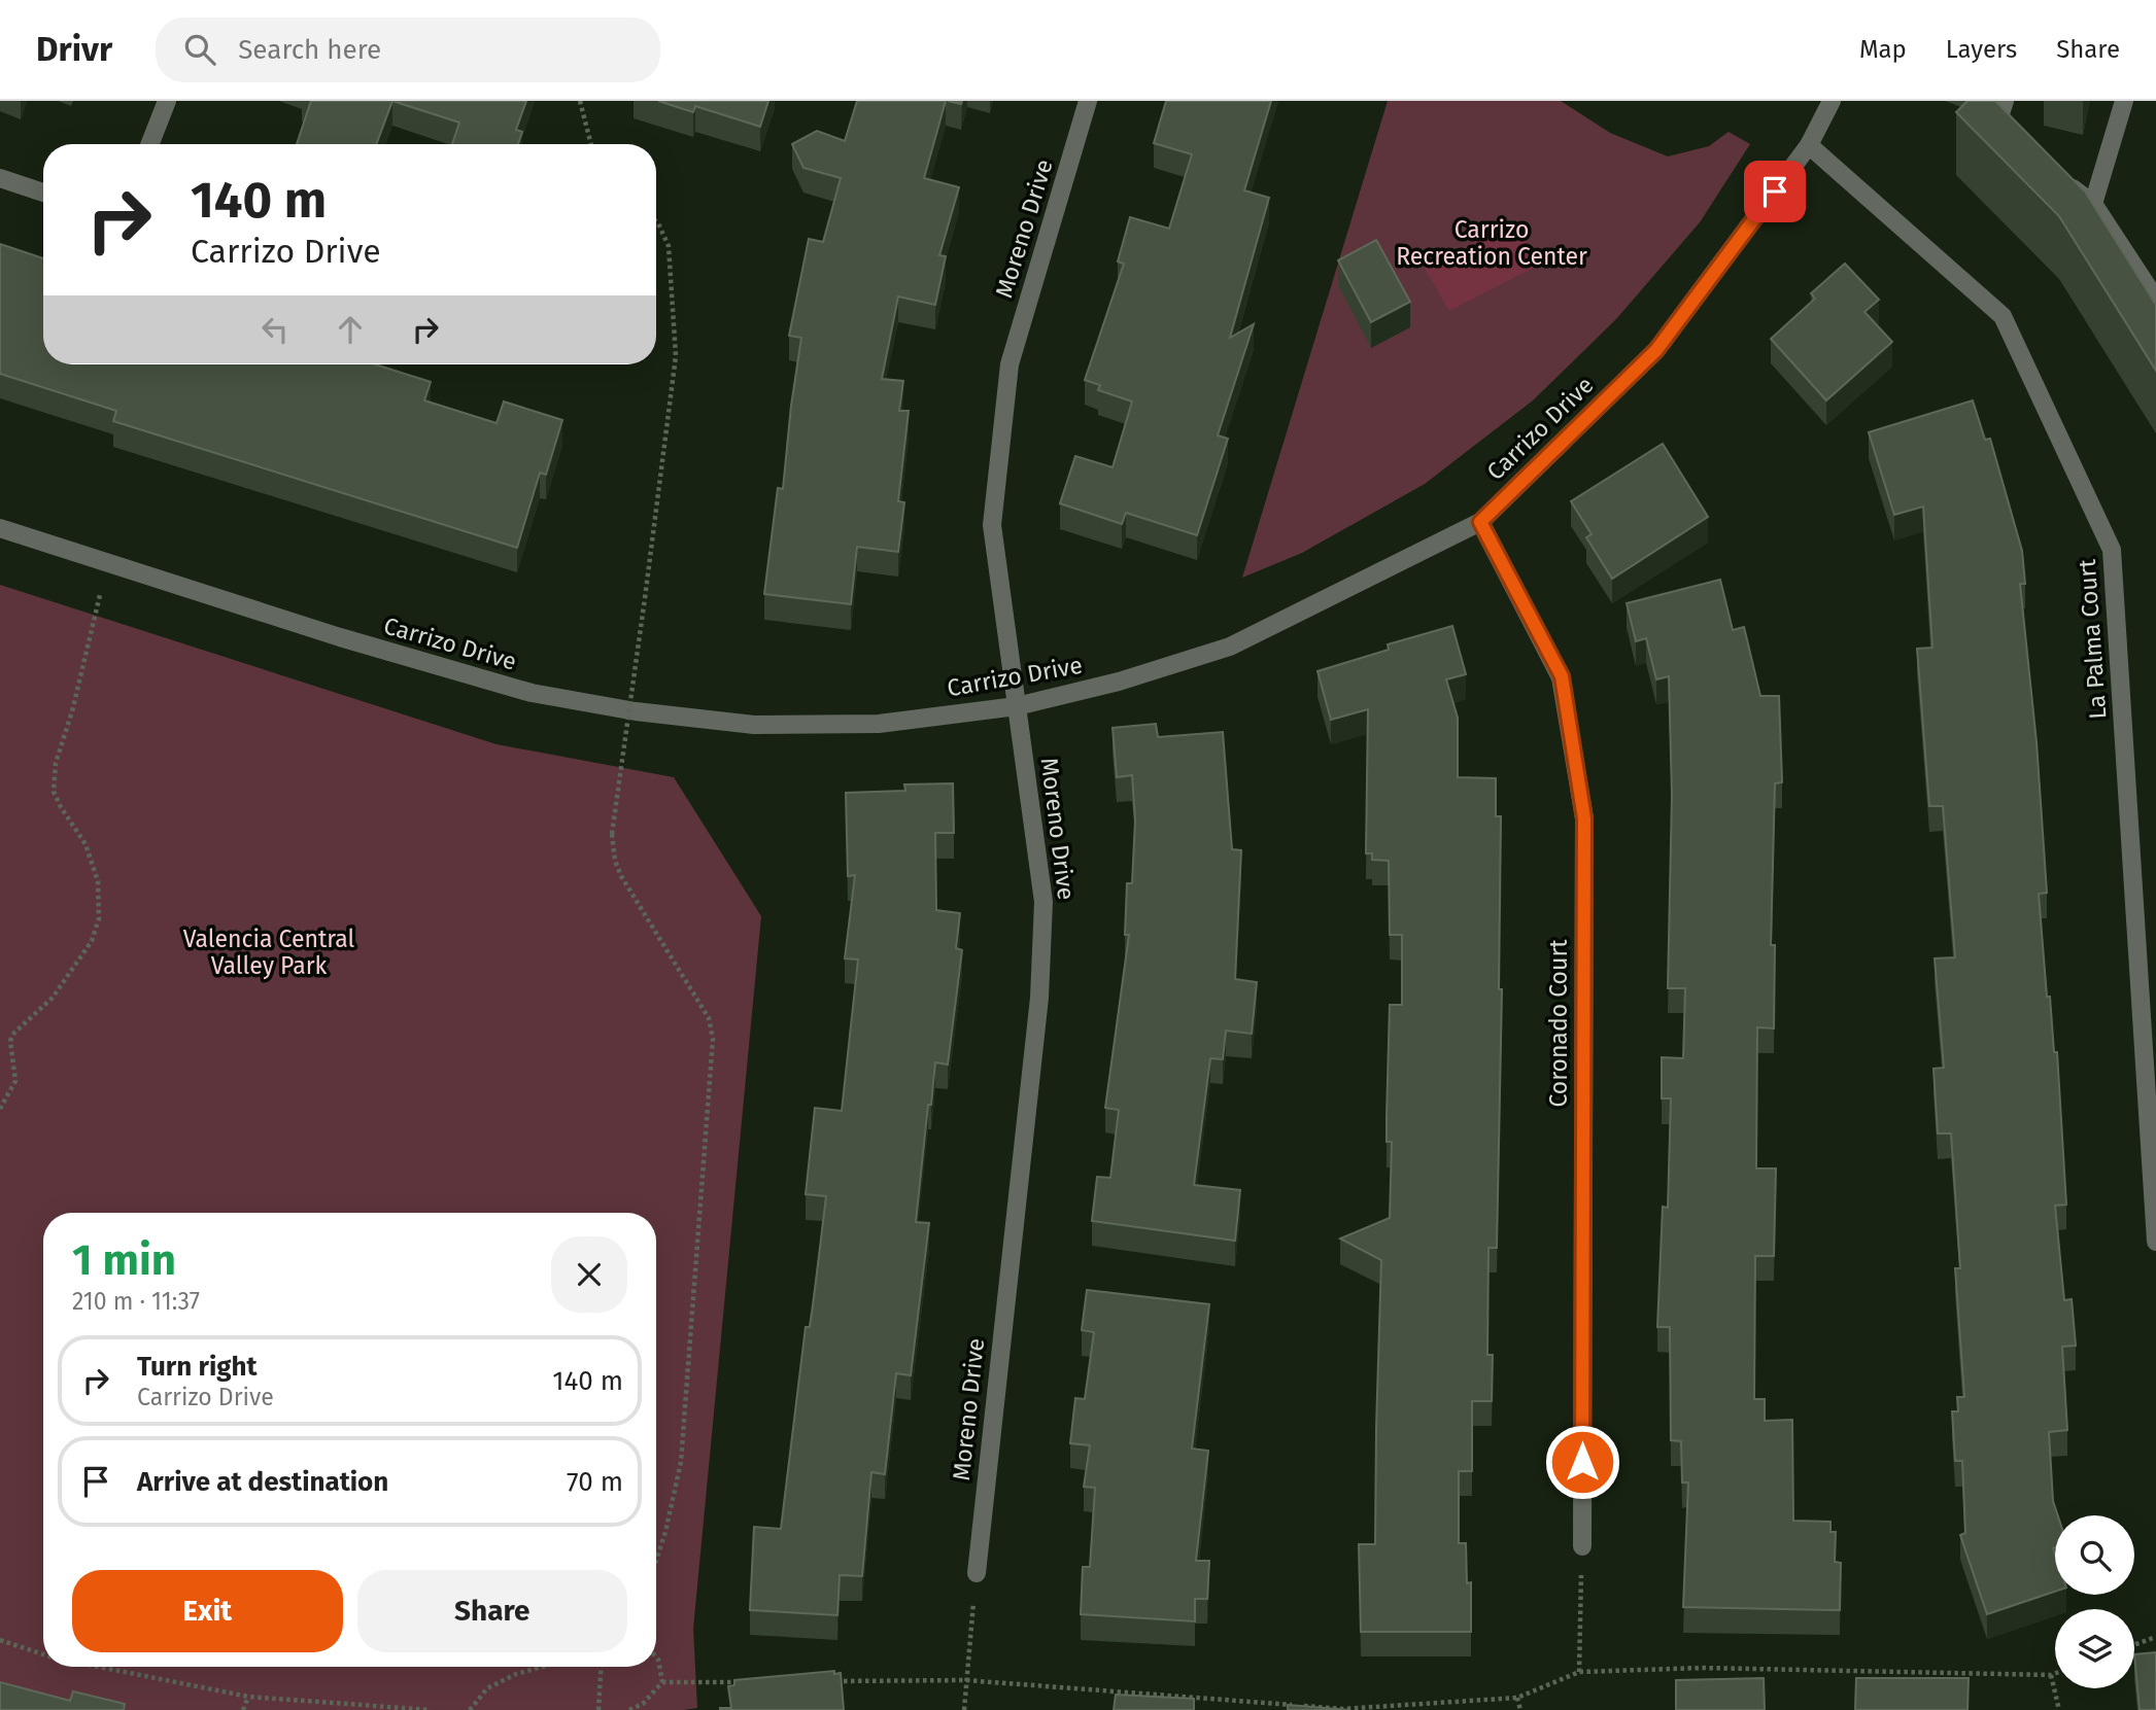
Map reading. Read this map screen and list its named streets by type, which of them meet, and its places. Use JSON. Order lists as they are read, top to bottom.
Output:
{
  "streets": {
    "street": [
      "Moreno Drive",
      "Carrizo Drive",
      "La Palma Court",
      "Coronado Court"
    ]
  },
  "crossings": [
    ["Moreno Drive", "Carrizo Drive"],
    ["Carrizo Drive", "La Palma Court"],
    ["Carrizo Drive", "Coronado Court"]
  ],
  "parks": ["Carrizo Recreation Center", "Valencia Central Valley Park"],
  "page": {
    "header": "Drivr",
    "search": "Search here",
    "nav": ["Map", "Layers", "Share"],
    "turn": ["140 m", "Carrizo Drive"],
    "heading": ["1 min", "210 m · 11:37"],
    "list": [
      {
        "name": "Turn right",
        "note": "Carrizo Drive",
        "value": "140 m"
      },
      {
        "name": "Arrive at destination",
        "value": "70 m"
      }
    ],
    "buttons": ["Exit", "Share"]
  }
}
